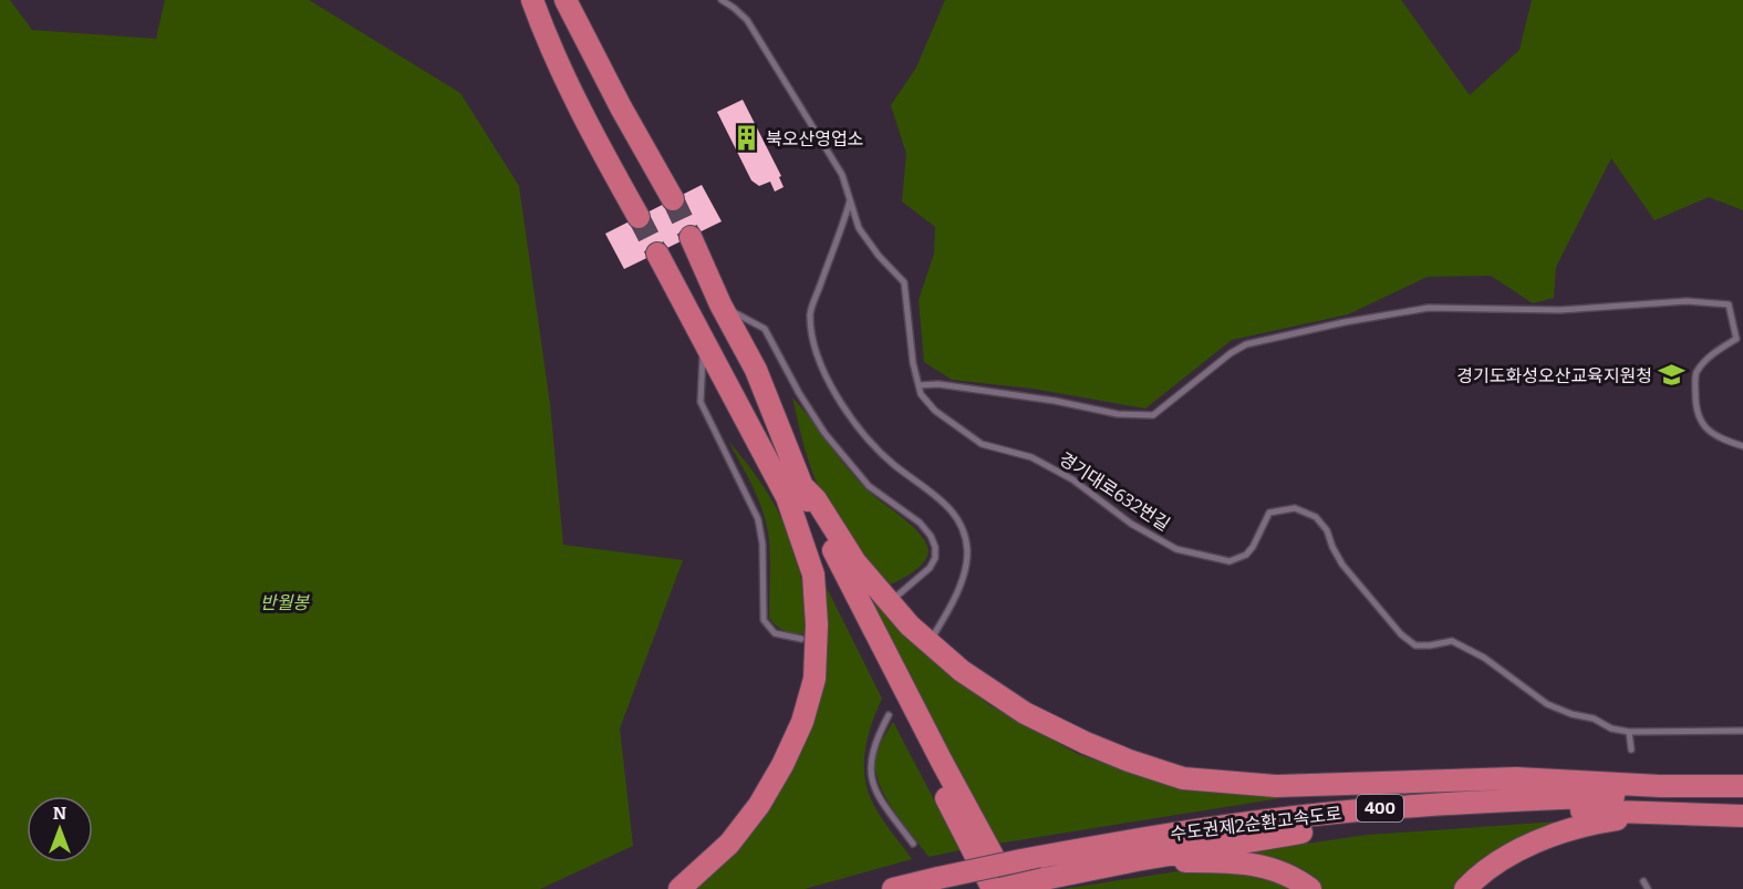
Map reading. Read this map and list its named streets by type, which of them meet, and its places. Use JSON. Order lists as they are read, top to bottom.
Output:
{
  "streets": {
    "highway": ["400", "수도권제2순환고속도로"],
    "lane": ["경기대로632번길"]
  },
  "parks": ["반월봉"],
  "places": {
    "building": ["북오산영업소"],
    "school or university": ["경기도화성오산교육지원청"]
  },
  "north": "top"
}
